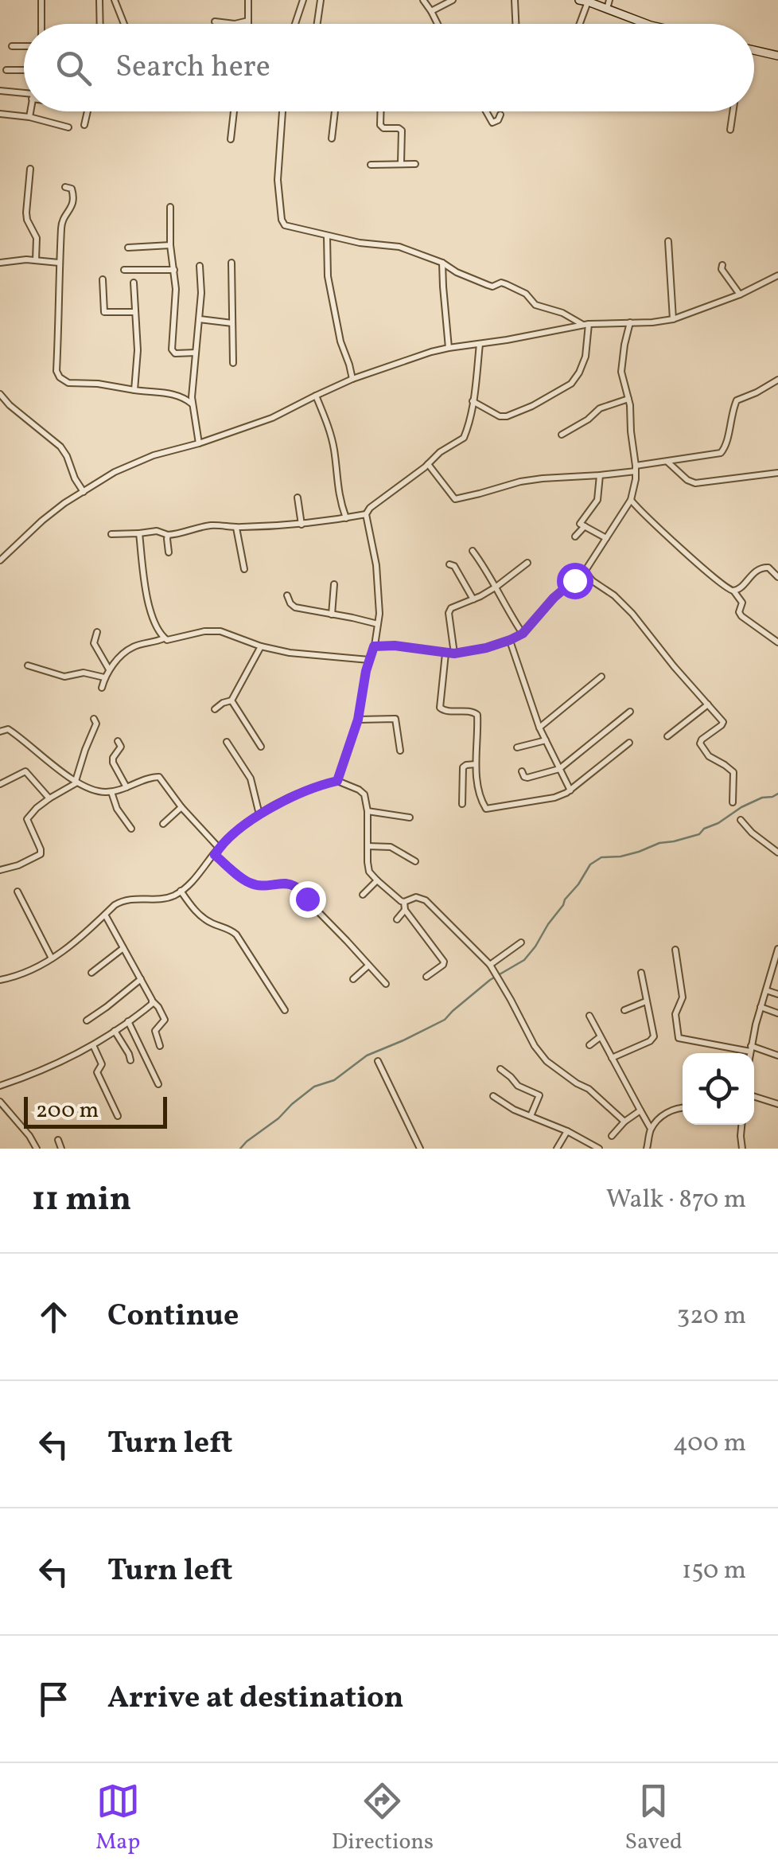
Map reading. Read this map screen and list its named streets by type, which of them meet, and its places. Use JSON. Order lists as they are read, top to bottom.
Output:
{
  "scale_bar": "200 m",
  "page": {
    "search": "Search here",
    "scale": "200 m",
    "heading": ["11 min", "Walk · 870 m"],
    "list": [
      ["Continue", "320 m"],
      ["Turn left", "400 m"],
      ["Turn left", "150 m"],
      "Arrive at destination"
    ],
    "nav": ["Map", "Directions", "Saved"]
  }
}
